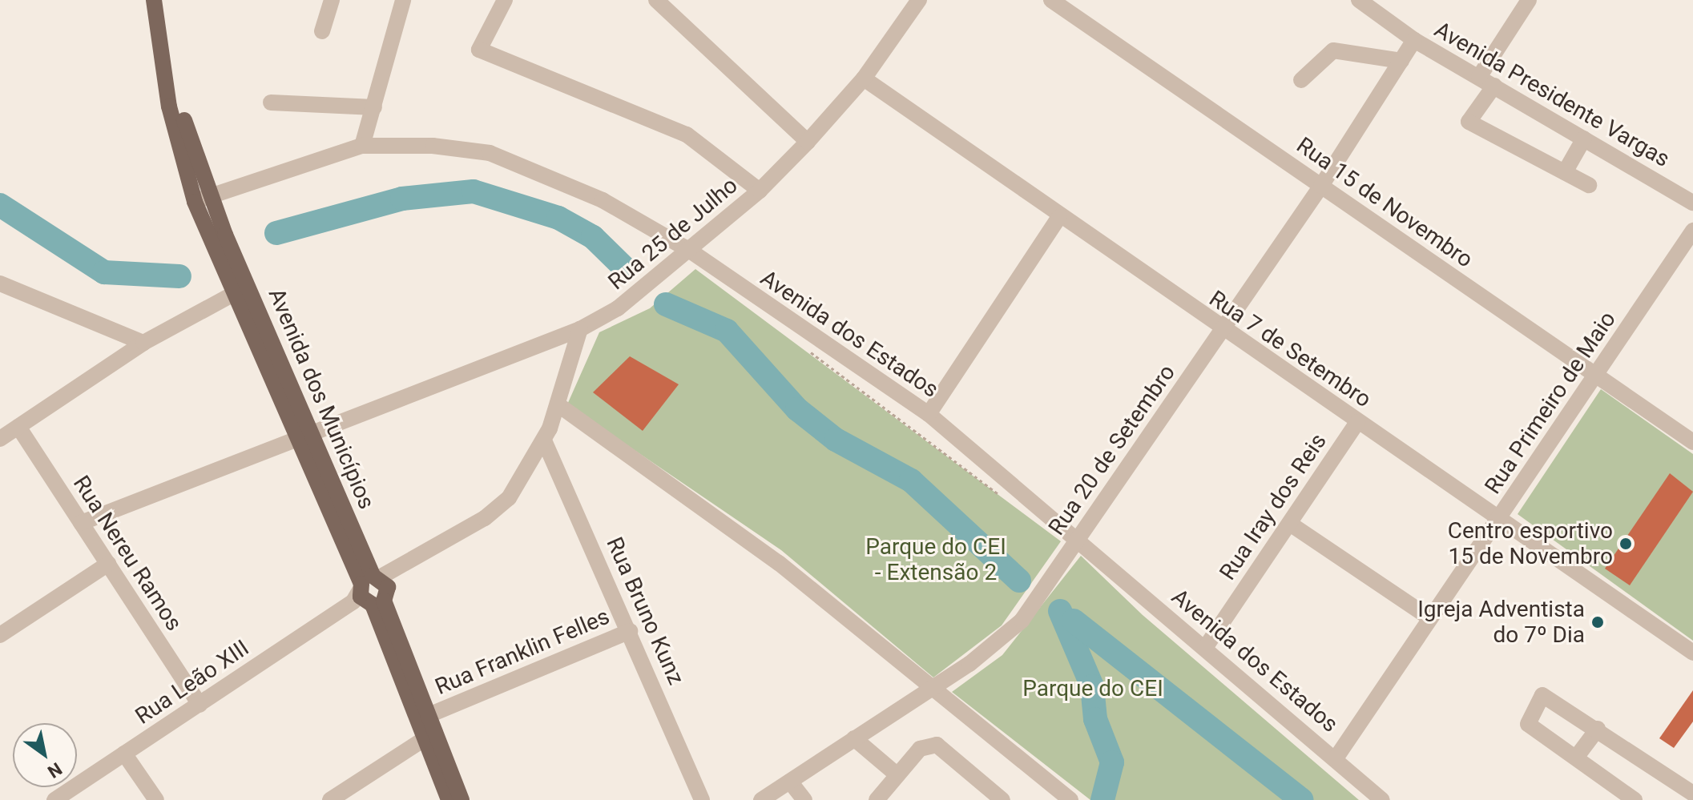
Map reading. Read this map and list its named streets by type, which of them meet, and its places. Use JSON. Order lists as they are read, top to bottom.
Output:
{
  "streets": {
    "main road": ["Avenida dos Municípios"],
    "street": [
      "Avenida Presidente Vargas",
      "Rua 15 de Novembro",
      "Rua 25 de Julho",
      "Avenida dos Estados",
      "Rua 7 de Setembro",
      "Rua Primeiro de Maio",
      "Rua 20 de Setembro",
      "Rua Iray dos Reis",
      "Rua Nereu Ramos",
      "Rua Bruno Kunz",
      "Rua Franklin Felles",
      "Rua Leão XIII"
    ]
  },
  "crossings": [
    ["Avenida Presidente Vargas", "Rua 20 de Setembro"],
    ["Rua 15 de Novembro", "Rua Primeiro de Maio"],
    ["Rua 15 de Novembro", "Rua 20 de Setembro"],
    ["Rua 25 de Julho", "Avenida dos Estados"],
    ["Rua 25 de Julho", "Rua 7 de Setembro"],
    ["Rua 25 de Julho", "Avenida dos Municípios"],
    ["Rua 25 de Julho", "Rua Nereu Ramos"],
    ["Rua 25 de Julho", "Rua Leão XIII"],
    ["Avenida dos Estados", "Avenida dos Municípios"],
    ["Avenida dos Estados", "Rua Primeiro de Maio"],
    ["Avenida dos Estados", "Rua 20 de Setembro"],
    ["Avenida dos Estados", "Rua Iray dos Reis"],
    ["Rua 7 de Setembro", "Rua Primeiro de Maio"],
    ["Rua 7 de Setembro", "Rua 20 de Setembro"],
    ["Rua 7 de Setembro", "Rua Iray dos Reis"],
    ["Avenida dos Municípios", "Rua Franklin Felles"],
    ["Avenida dos Municípios", "Rua Leão XIII"],
    ["Rua Nereu Ramos", "Rua Leão XIII"],
    ["Rua Bruno Kunz", "Rua Franklin Felles"],
    ["Rua Bruno Kunz", "Rua Leão XIII"]
  ],
  "parks": ["Parque do CEI - Extensão 2", "Parque do CEI"],
  "places": ["Centro esportivo 15 de Novembro", "Igreja Adventista do 7º Dia"],
  "north": "bottom right"
}
